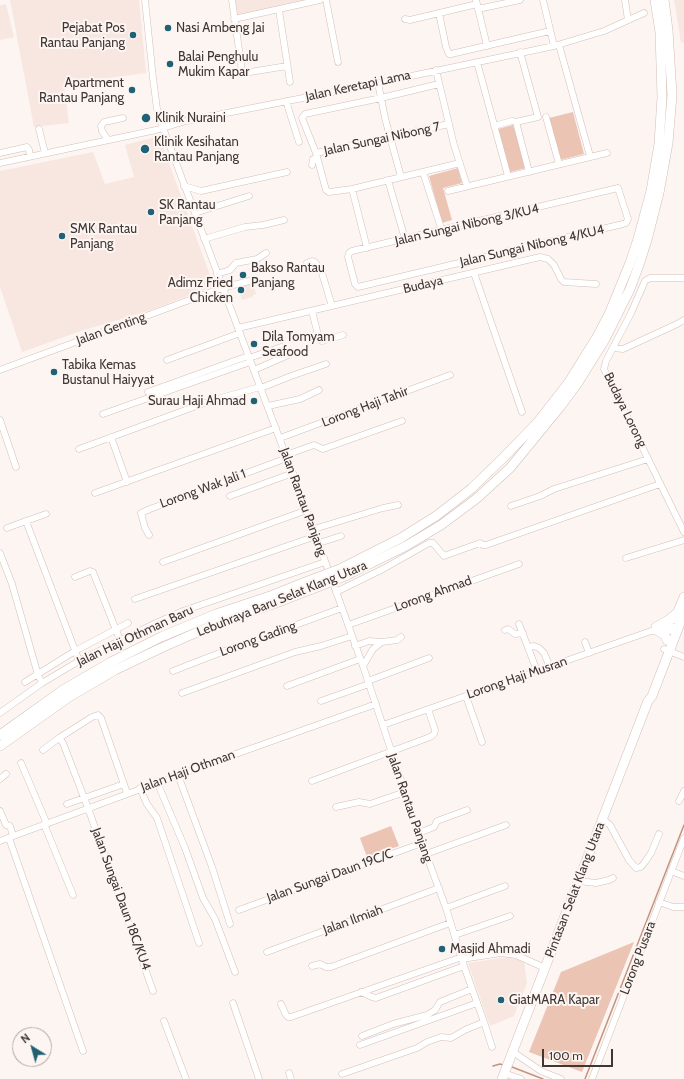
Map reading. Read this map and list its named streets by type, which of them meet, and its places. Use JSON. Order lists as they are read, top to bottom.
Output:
{
  "streets": {
    "highway": ["Lebuhraya Baru Selat Klang Utara", "Pintasan Selat Klang Utara"],
    "street": [
      "Jalan Keretapi Lama",
      "Jalan Sungai Nibong 7",
      "Jalan Sungai Nibong 3/KU4",
      "Jalan Sungai Nibong 4/KU4",
      "Budaya",
      "Jalan Genting",
      "Lorong Haji Tahir",
      "Budaya Lorong",
      "Lorong Wak Jali 1",
      "Jalan Rantau Panjang",
      "Lorong Ahmad",
      "Jalan Haji Othman Baru",
      "Lorong Gading",
      "Lorong Haji Musran",
      "Jalan Haji Othman",
      "Jalan Sungai Daun 19C/C",
      "Jalan Sungai Daun 18C/KU4",
      "Jalan Ilmiah",
      "Lorong Pusara"
    ]
  },
  "crossings": [
    ["Jalan Keretapi Lama", "Jalan Rantau Panjang"],
    ["Jalan Sungai Nibong 3/KU4", "Jalan Sungai Nibong 4/KU4"],
    ["Budaya", "Jalan Rantau Panjang"],
    ["Jalan Genting", "Jalan Rantau Panjang"],
    ["Lorong Haji Tahir", "Jalan Rantau Panjang"],
    ["Lorong Wak Jali 1", "Jalan Rantau Panjang"],
    ["Jalan Rantau Panjang", "Lorong Ahmad"],
    ["Jalan Rantau Panjang", "Jalan Haji Othman Baru"],
    ["Jalan Rantau Panjang", "Lorong Gading"],
    ["Jalan Rantau Panjang", "Lorong Haji Musran"],
    ["Jalan Rantau Panjang", "Jalan Haji Othman"],
    ["Jalan Rantau Panjang", "Jalan Sungai Daun 19C/C"],
    ["Jalan Rantau Panjang", "Jalan Ilmiah"],
    ["Lorong Haji Musran", "Pintasan Selat Klang Utara"],
    ["Jalan Haji Othman", "Jalan Sungai Daun 18C/KU4"]
  ],
  "places": [
    "Nasi Ambeng Jai",
    "Pejabat Pos Rantau Panjang",
    "Balai Penghulu Mukim Kapar",
    "Apartment Rantau Panjang",
    "Klinik Nuraini",
    "Klinik Kesihatan Rantau Panjang",
    "SK Rantau Panjang",
    "SMK Rantau Panjang",
    "Bakso Rantau Panjang",
    "Adimz Fried Chicken",
    "Dila Tomyam Seafood",
    "Tabika Kemas Bustanul Haiyyat",
    "Surau Haji Ahmad",
    "Masjid Ahmadi",
    "GiatMARA Kapar"
  ],
  "scale_bar": "100 m",
  "north": "top left"
}
